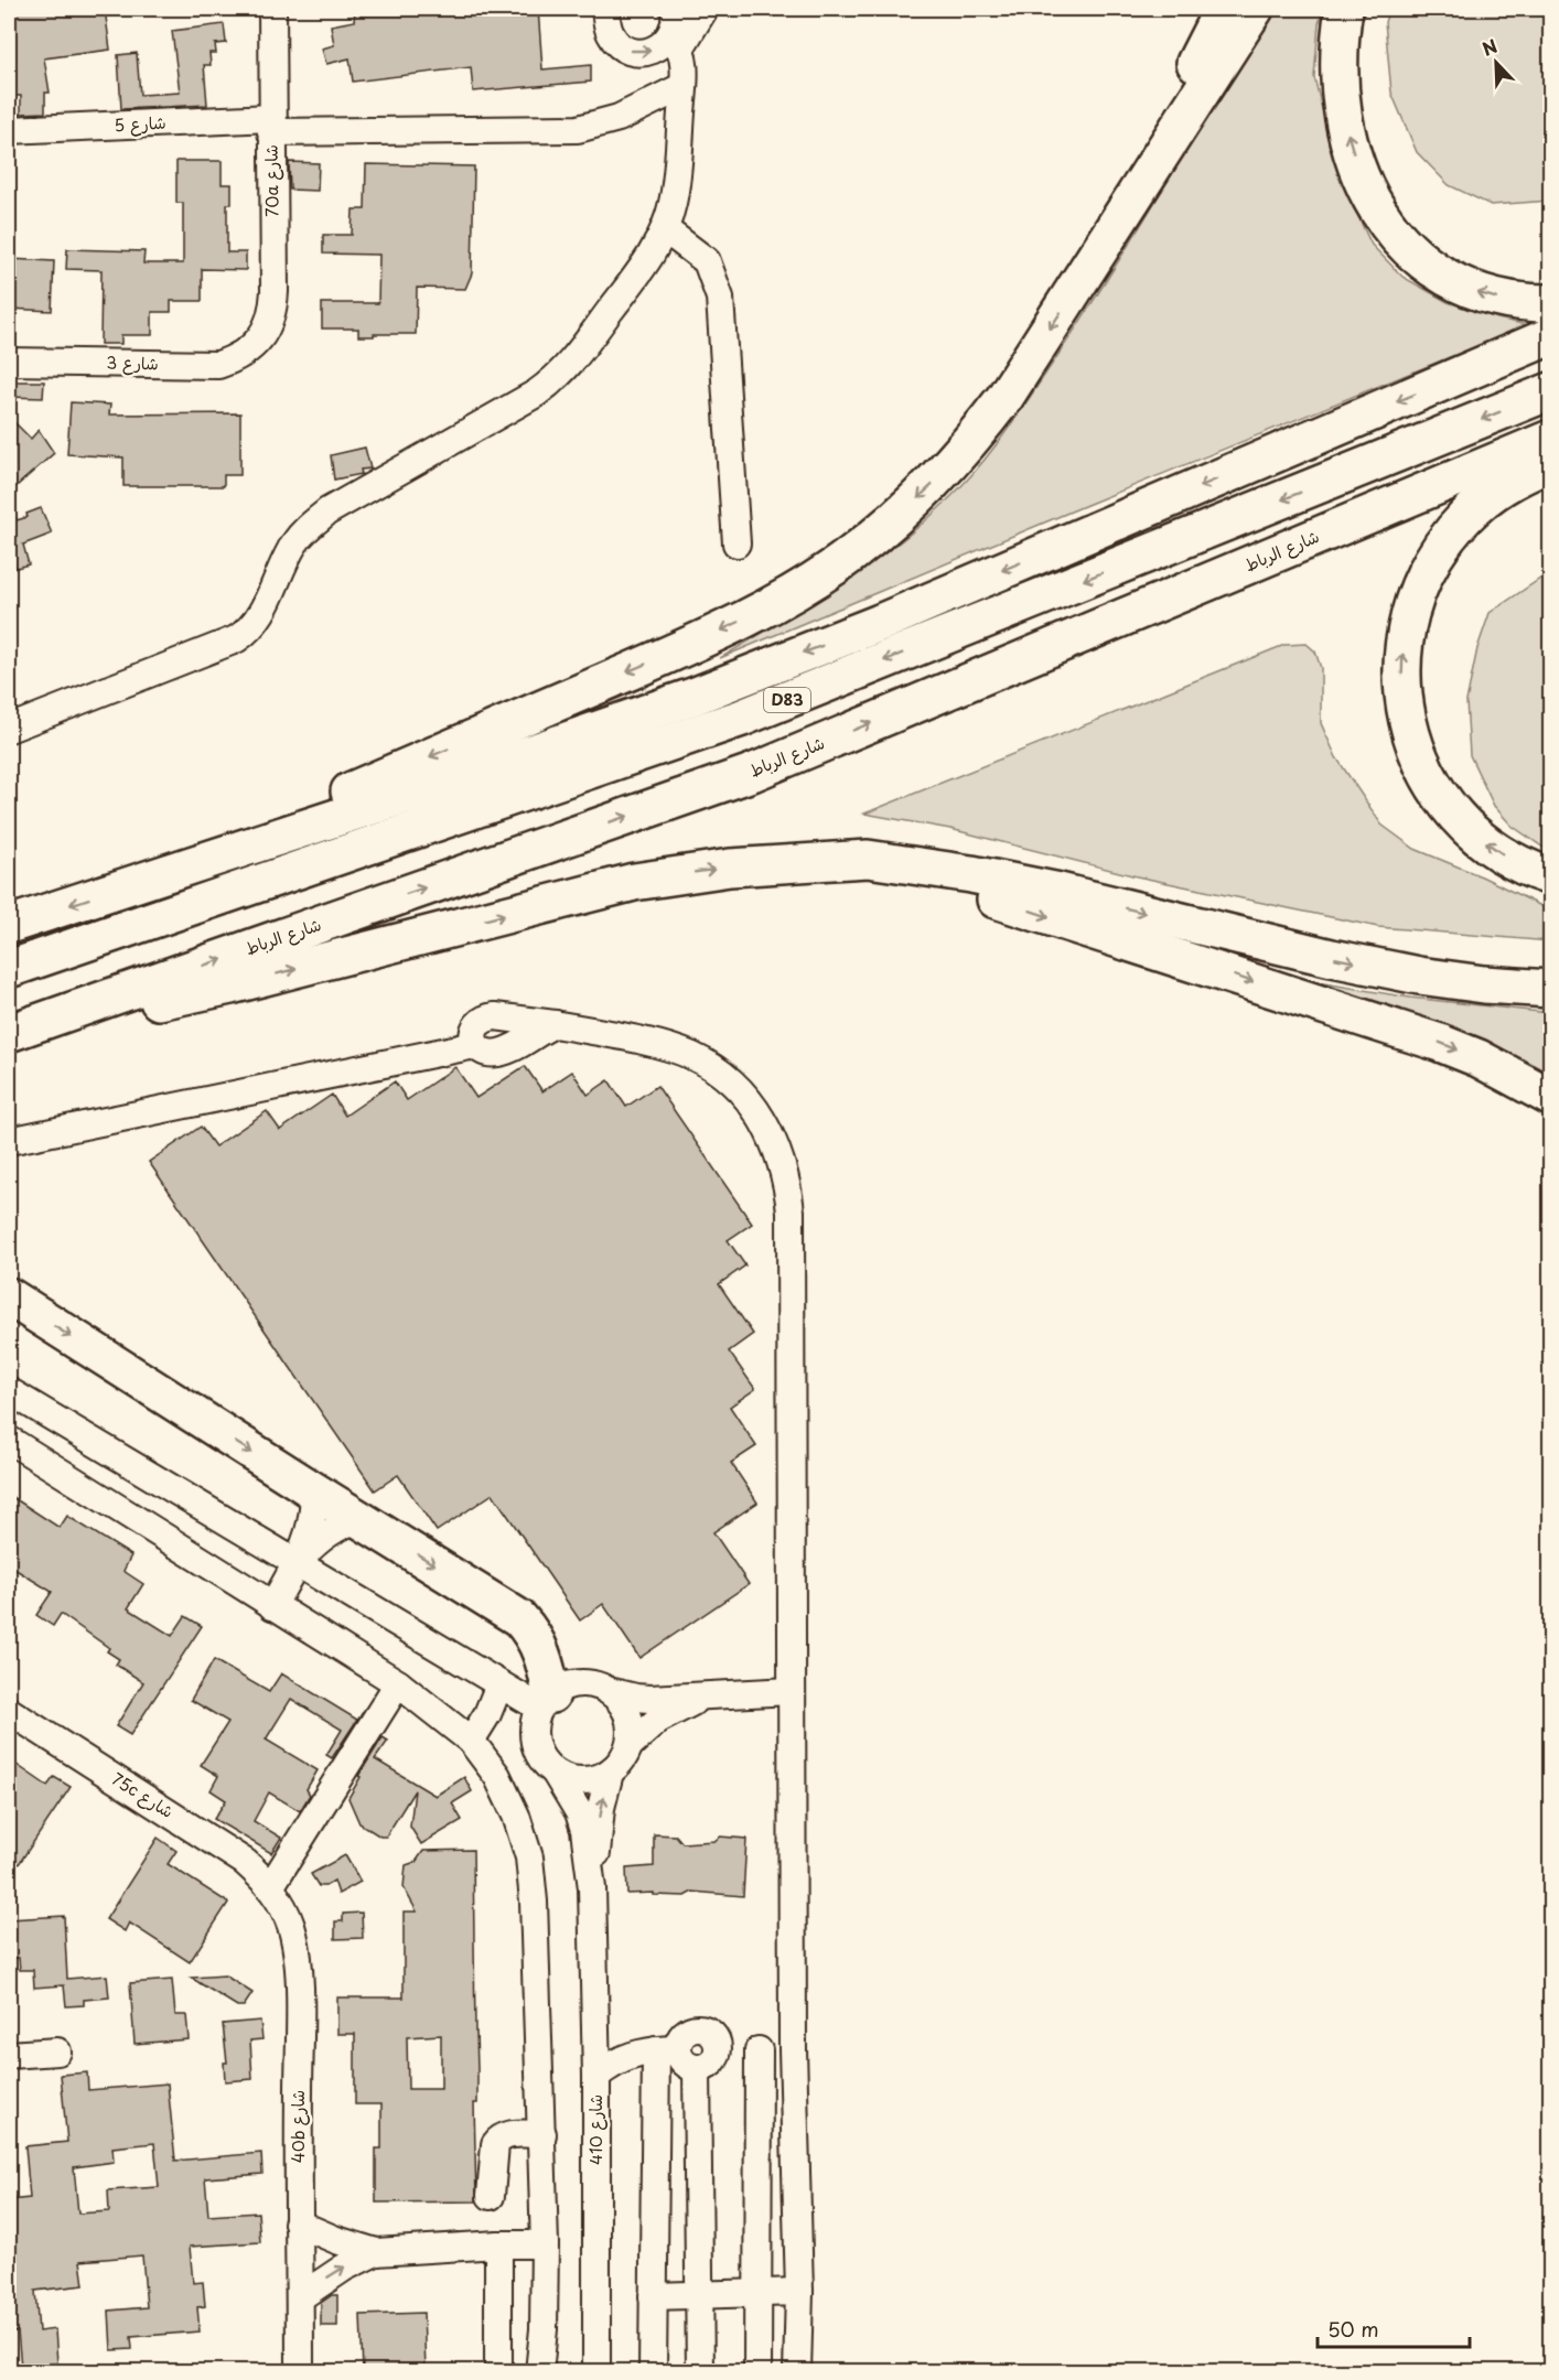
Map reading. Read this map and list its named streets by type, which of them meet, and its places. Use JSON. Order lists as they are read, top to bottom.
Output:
{
  "streets": {
    "highway": ["شارع الرباط", "D83"],
    "street": [
      "شارع 5",
      "70a شارع",
      "شارع 3",
      "75c شارع",
      "40b شارع",
      "شارع 410"
    ]
  },
  "crossings": [
    ["شارع 5", "70a شارع"],
    ["70a شارع", "شارع 3"],
    ["75c شارع", "40b شارع"]
  ],
  "scale_bar": "50 m",
  "north": "top left"
}
